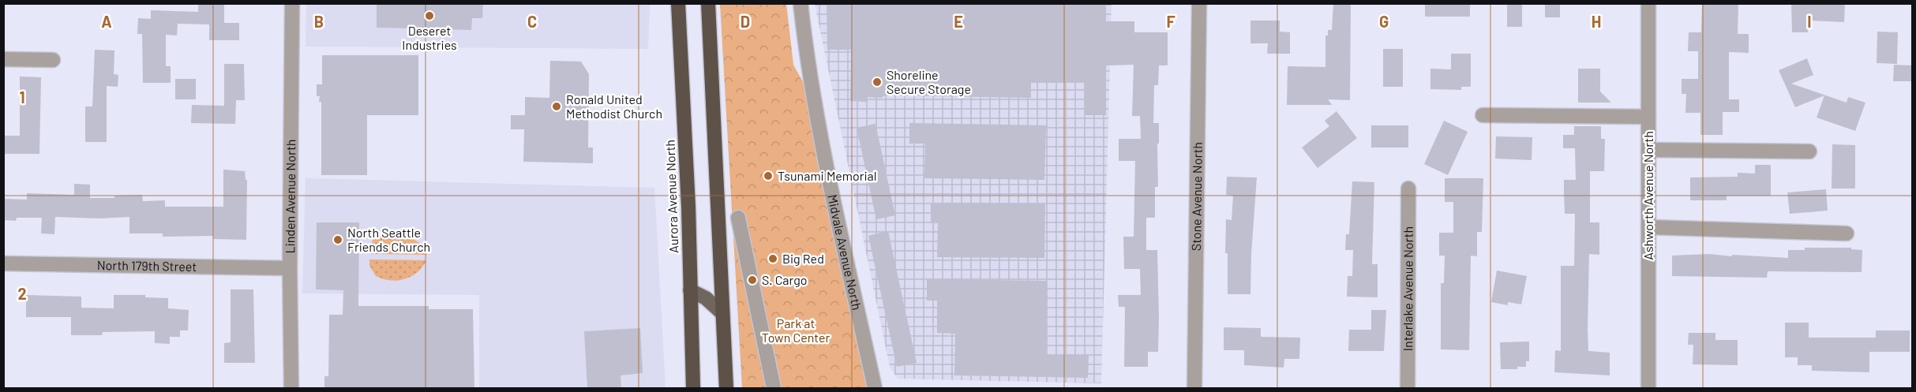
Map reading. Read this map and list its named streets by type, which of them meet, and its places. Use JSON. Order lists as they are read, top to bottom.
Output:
{
  "streets": {
    "highway": ["Aurora Avenue North"],
    "street": [
      "Ashworth Avenue North",
      "Linden Avenue North",
      "Stone Avenue North",
      "Midvale Avenue North",
      "North 179th Street",
      "Interlake Avenue North"
    ]
  },
  "crossings": [
    ["Linden Avenue North", "North 179th Street"]
  ],
  "parks": ["Park at Town Center"],
  "places": [
    "Deseret Industries",
    "Shoreline Secure Storage",
    "Ronald United Methodist Church",
    "Tsunami Memorial",
    "North Seattle Friends Church",
    "Big Red",
    "S. Cargo"
  ],
  "grid": {
    "columns": [
      "A",
      "B",
      "C",
      "D",
      "E",
      "F",
      "G",
      "H",
      "I"
    ],
    "rows": ["1", "2"]
  }
}
